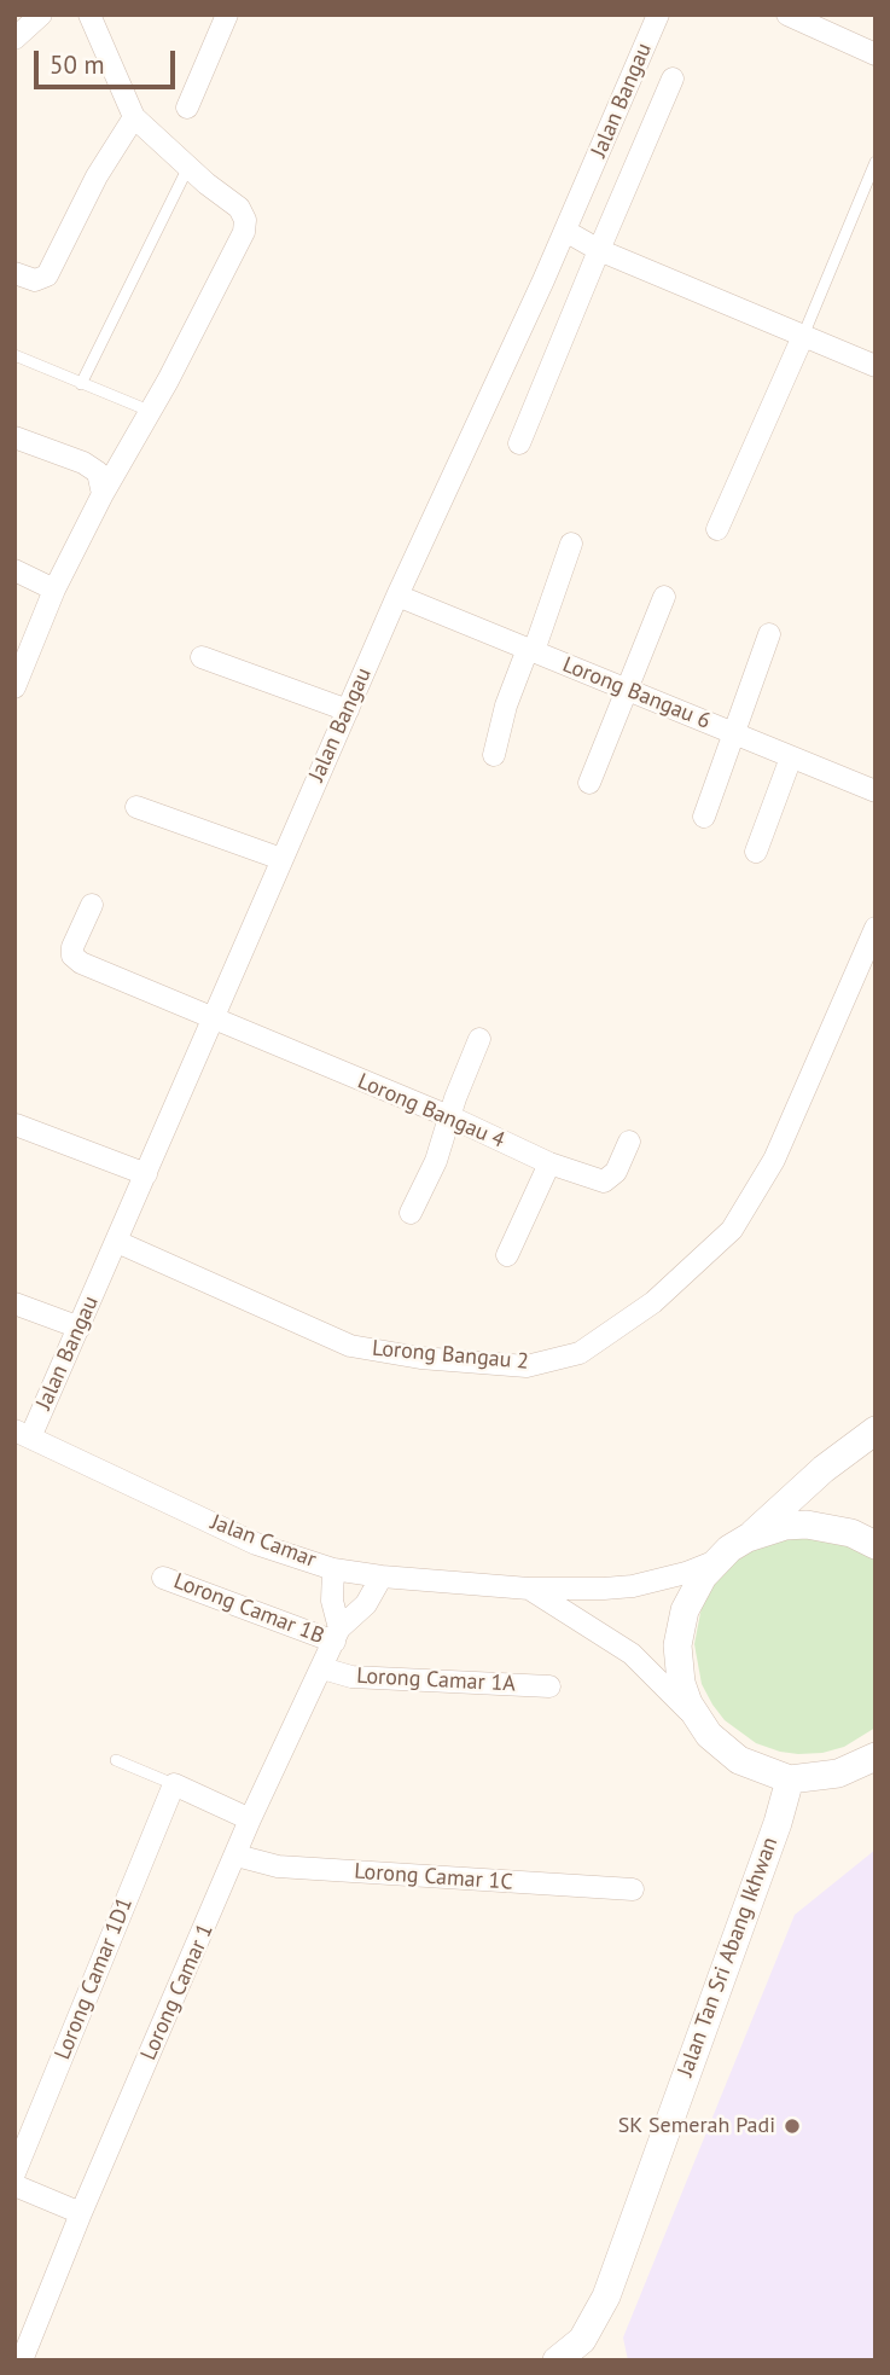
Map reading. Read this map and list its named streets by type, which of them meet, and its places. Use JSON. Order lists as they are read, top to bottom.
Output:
{
  "streets": {
    "street": [
      "Jalan Bangau",
      "Lorong Bangau 6",
      "Lorong Bangau 4",
      "Lorong Bangau 2",
      "Jalan Camar",
      "Lorong Camar 1B",
      "Lorong Camar 1A",
      "Lorong Camar 1C",
      "Jalan Tan Sri Abang Ikhwan",
      "Lorong Camar 1D1",
      "Lorong Camar 1"
    ]
  },
  "crossings": [
    ["Jalan Bangau", "Lorong Bangau 6"],
    ["Jalan Bangau", "Lorong Bangau 4"],
    ["Jalan Bangau", "Lorong Bangau 2"],
    ["Jalan Bangau", "Jalan Camar"],
    ["Jalan Camar", "Lorong Camar 1"],
    ["Lorong Camar 1B", "Lorong Camar 1"],
    ["Lorong Camar 1A", "Lorong Camar 1"],
    ["Lorong Camar 1C", "Lorong Camar 1"]
  ],
  "places": ["SK Semerah Padi"],
  "scale_bar": "50 m"
}
